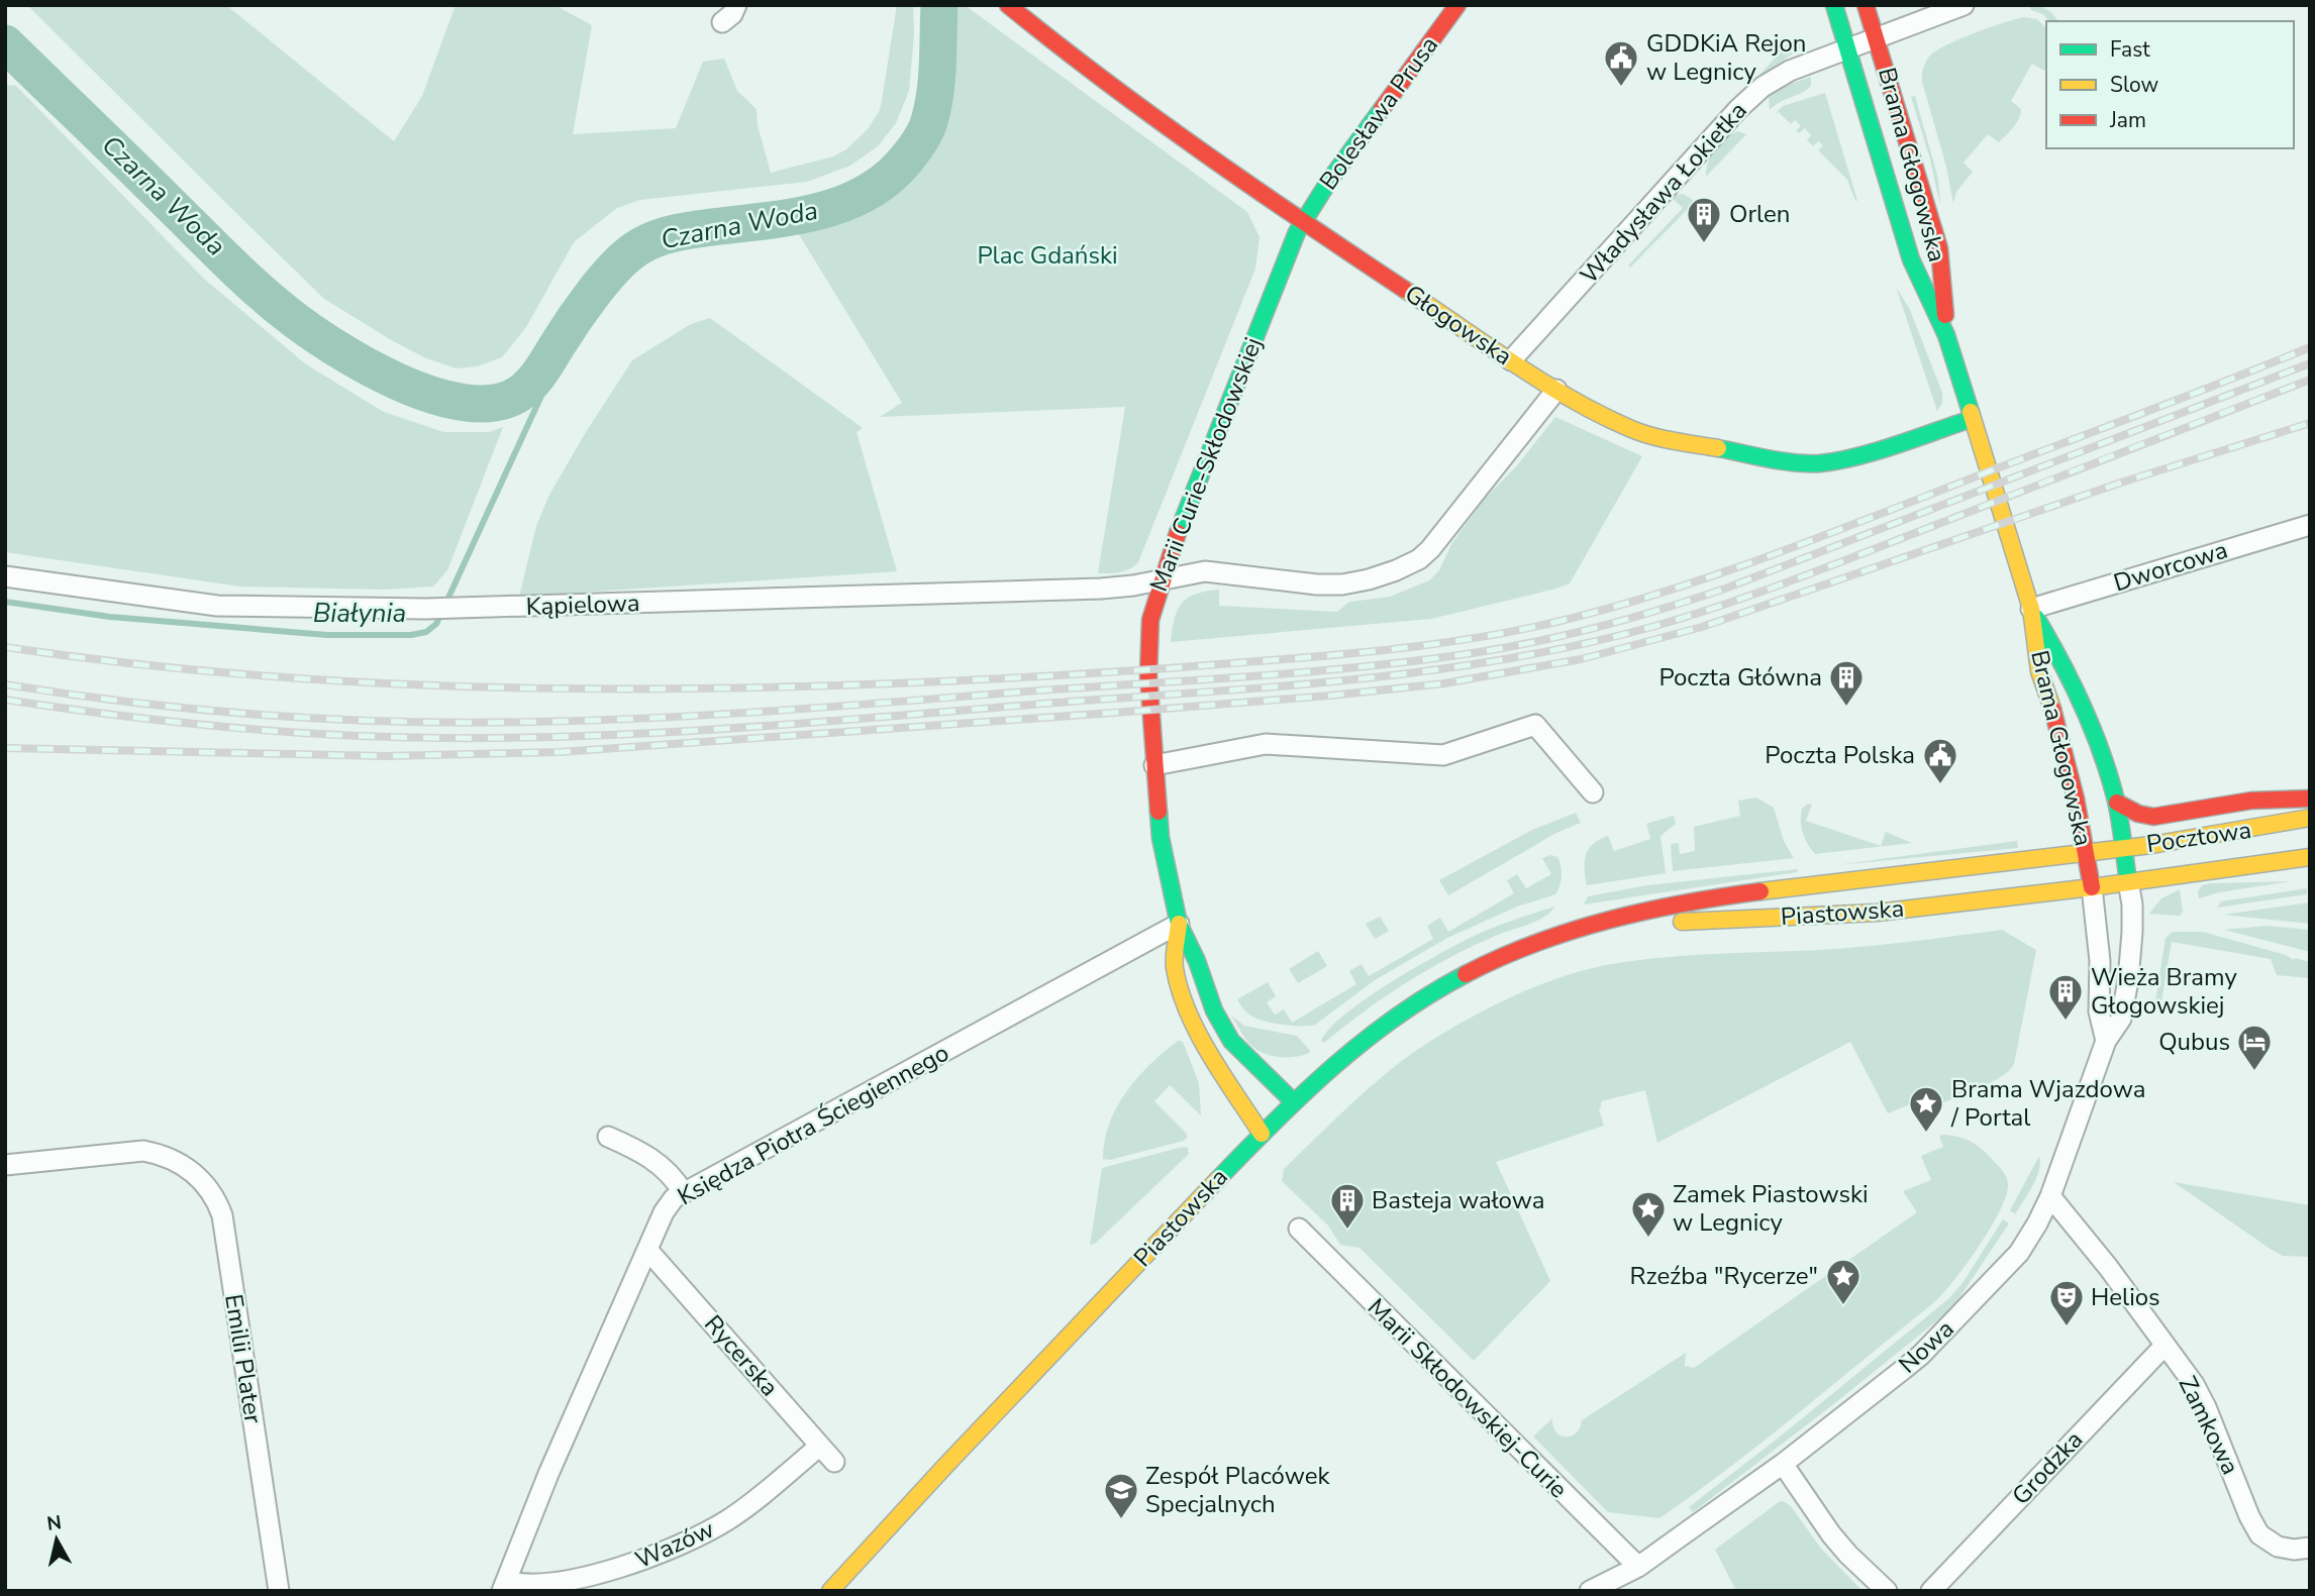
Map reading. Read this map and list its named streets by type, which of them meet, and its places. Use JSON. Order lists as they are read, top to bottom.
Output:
{
  "streets": {
    "main road": [
      "Bolesława Prusa",
      "Brama Głogowska",
      "Głogowska",
      "Marii Curie-Skłodowskiej",
      "Pocztowa",
      "Piastowska"
    ],
    "street": [
      "Władysława Łokietka",
      "Dworcowa",
      "Kąpielowa",
      "Księdza Piotra Ściegiennego",
      "Nowa",
      "Rycerska",
      "Emilii Plater",
      "Marii Skłodowskiej-Curie",
      "Zamkowa",
      "Grodzka",
      "Wazów"
    ]
  },
  "crossings": [
    ["Bolesława Prusa", "Głogowska"],
    ["Bolesława Prusa", "Marii Curie-Skłodowskiej"],
    ["Brama Głogowska", "Władysława Łokietka"],
    ["Brama Głogowska", "Głogowska"],
    ["Brama Głogowska", "Dworcowa"],
    ["Brama Głogowska", "Pocztowa"],
    ["Brama Głogowska", "Piastowska"],
    ["Brama Głogowska", "Nowa"],
    ["Władysława Łokietka", "Głogowska"],
    ["Głogowska", "Marii Curie-Skłodowskiej"],
    ["Marii Curie-Skłodowskiej", "Kąpielowa"],
    ["Marii Curie-Skłodowskiej", "Piastowska"],
    ["Marii Curie-Skłodowskiej", "Księdza Piotra Ściegiennego"],
    ["Pocztowa", "Piastowska"],
    ["Pocztowa", "Nowa"],
    ["Księdza Piotra Ściegiennego", "Rycerska"],
    ["Księdza Piotra Ściegiennego", "Wazów"],
    ["Nowa", "Marii Skłodowskiej-Curie"],
    ["Nowa", "Zamkowa"],
    ["Rycerska", "Wazów"],
    ["Zamkowa", "Grodzka"]
  ],
  "water": ["Czarna Woda", "Białynia"],
  "parks": ["Plac Gdański"],
  "places": {
    "public building": ["GDDKiA Rejon w Legnicy", "Poczta Polska"],
    "building": [
      "Orlen",
      "Poczta Główna",
      "Wieża Bramy Głogowskiej",
      "Basteja wałowa"
    ],
    "hotel": ["Qubus"],
    "place": ["Brama Wjazdowa / Portal", "Zamek Piastowski w Legnicy", "Rzeźba \"Rycerze\""],
    "theatre": ["Helios"],
    "school or university": ["Zespół Placówek Specjalnych"]
  },
  "legend": ["Fast", "Slow", "Jam"],
  "north": "top"
}
